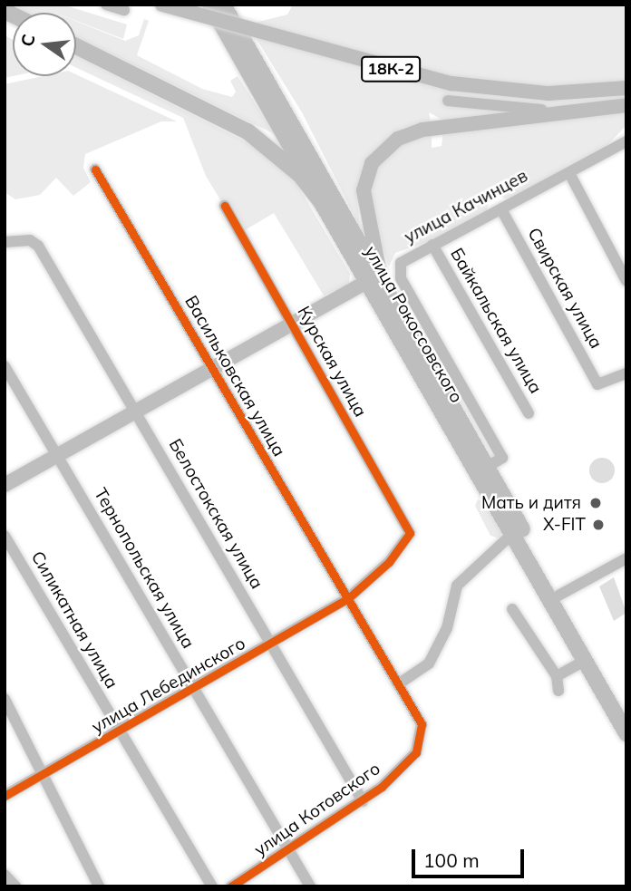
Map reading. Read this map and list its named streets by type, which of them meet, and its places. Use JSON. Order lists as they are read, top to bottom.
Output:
{
  "streets": {
    "highway": ["улица Рокоссовского"],
    "main road": ["18К-2"],
    "street": [
      "улица Качинцев",
      "Свирская улица",
      "Байкальская улица",
      "Курская улица",
      "Васильковская улица",
      "Белостокская улица",
      "Тернопольская улица",
      "Силикатная улица",
      "улица Лебединского",
      "улица Котовского"
    ]
  },
  "crossings": [
    ["улица Качинцев", "Свирская улица"],
    ["улица Качинцев", "Байкальская улица"],
    ["улица Качинцев", "улица Рокоссовского"],
    ["Курская улица", "Васильковская улица"],
    ["Курская улица", "улица Лебединского"],
    ["Курская улица", "улица Котовского"],
    ["Васильковская улица", "улица Лебединского"],
    ["Васильковская улица", "улица Котовского"],
    ["Белостокская улица", "улица Лебединского"],
    ["Белостокская улица", "улица Котовского"],
    ["Тернопольская улица", "улица Лебединского"],
    ["Тернопольская улица", "улица Котовского"],
    ["Силикатная улица", "улица Лебединского"],
    ["улица Лебединского", "улица Котовского"]
  ],
  "places": ["Мать и дитя", "X-FIT"],
  "scale_bar": "100 m",
  "north": "left"
}
